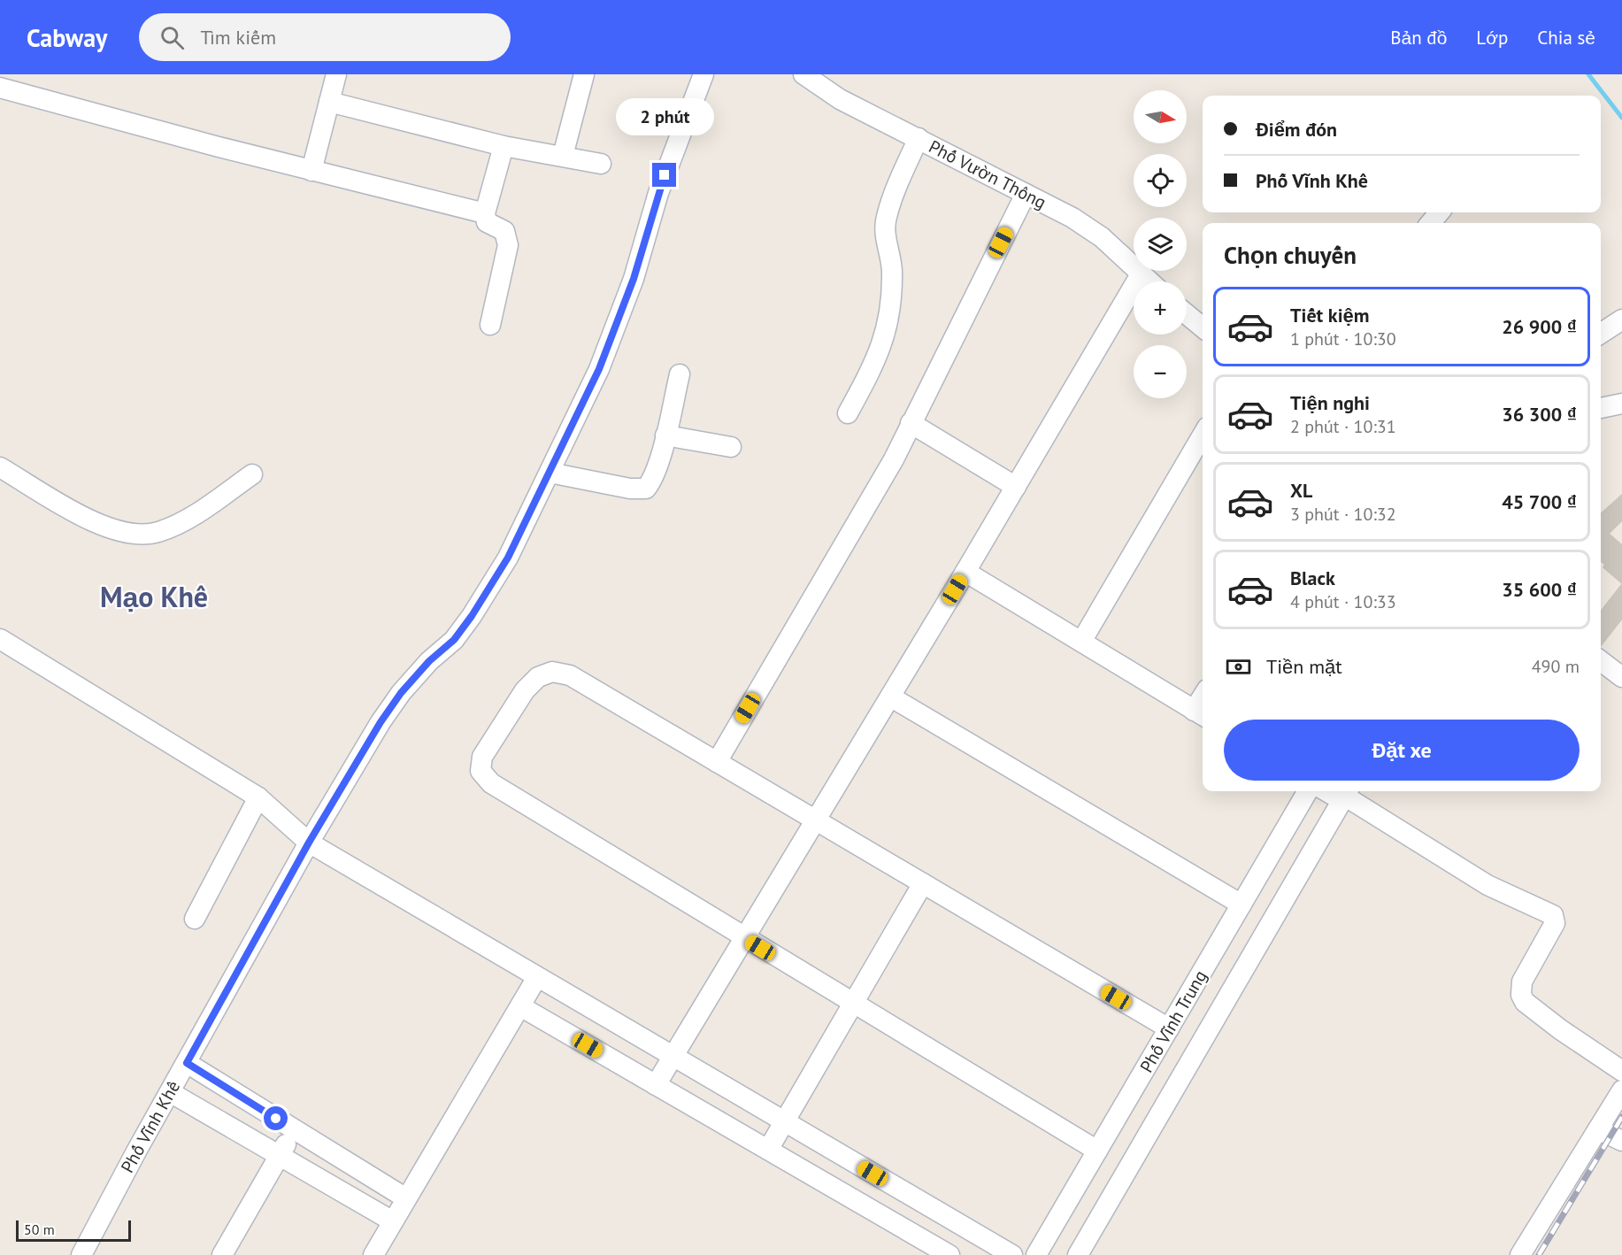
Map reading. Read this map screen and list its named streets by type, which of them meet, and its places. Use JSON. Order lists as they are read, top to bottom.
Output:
{
  "streets": {
    "street": ["Phố Vườn Thông", "Phố Vĩnh Trung", "Phố Vĩnh Khê"]
  },
  "districts": ["Mạo Khê"],
  "scale_bar": "50 m",
  "north": "right",
  "page": {
    "header": "Cabway",
    "search": "Tìm kiếm",
    "nav": ["Bản đồ", "Lớp", "Chia sẻ"],
    "map_buttons": ["+", "−"],
    "banner": ["Điểm đón", "Phố Vĩnh Khê"],
    "bubble": "2 phút",
    "heading": "Chọn chuyến",
    "list": [
      {
        "name": "Tiết kiệm",
        "note": "1 phút · 10:30",
        "value": "26 900 ₫"
      },
      {
        "name": "Tiện nghi",
        "note": "2 phút · 10:31",
        "value": "36 300 ₫"
      },
      {
        "name": "XL",
        "note": "3 phút · 10:32",
        "value": "45 700 ₫"
      },
      {
        "name": "Black",
        "note": "4 phút · 10:33",
        "value": "35 600 ₫"
      }
    ],
    "pay": ["Tiền mặt", "490 m"],
    "buttons": "Đặt xe",
    "scale": "50 m"
  }
}
